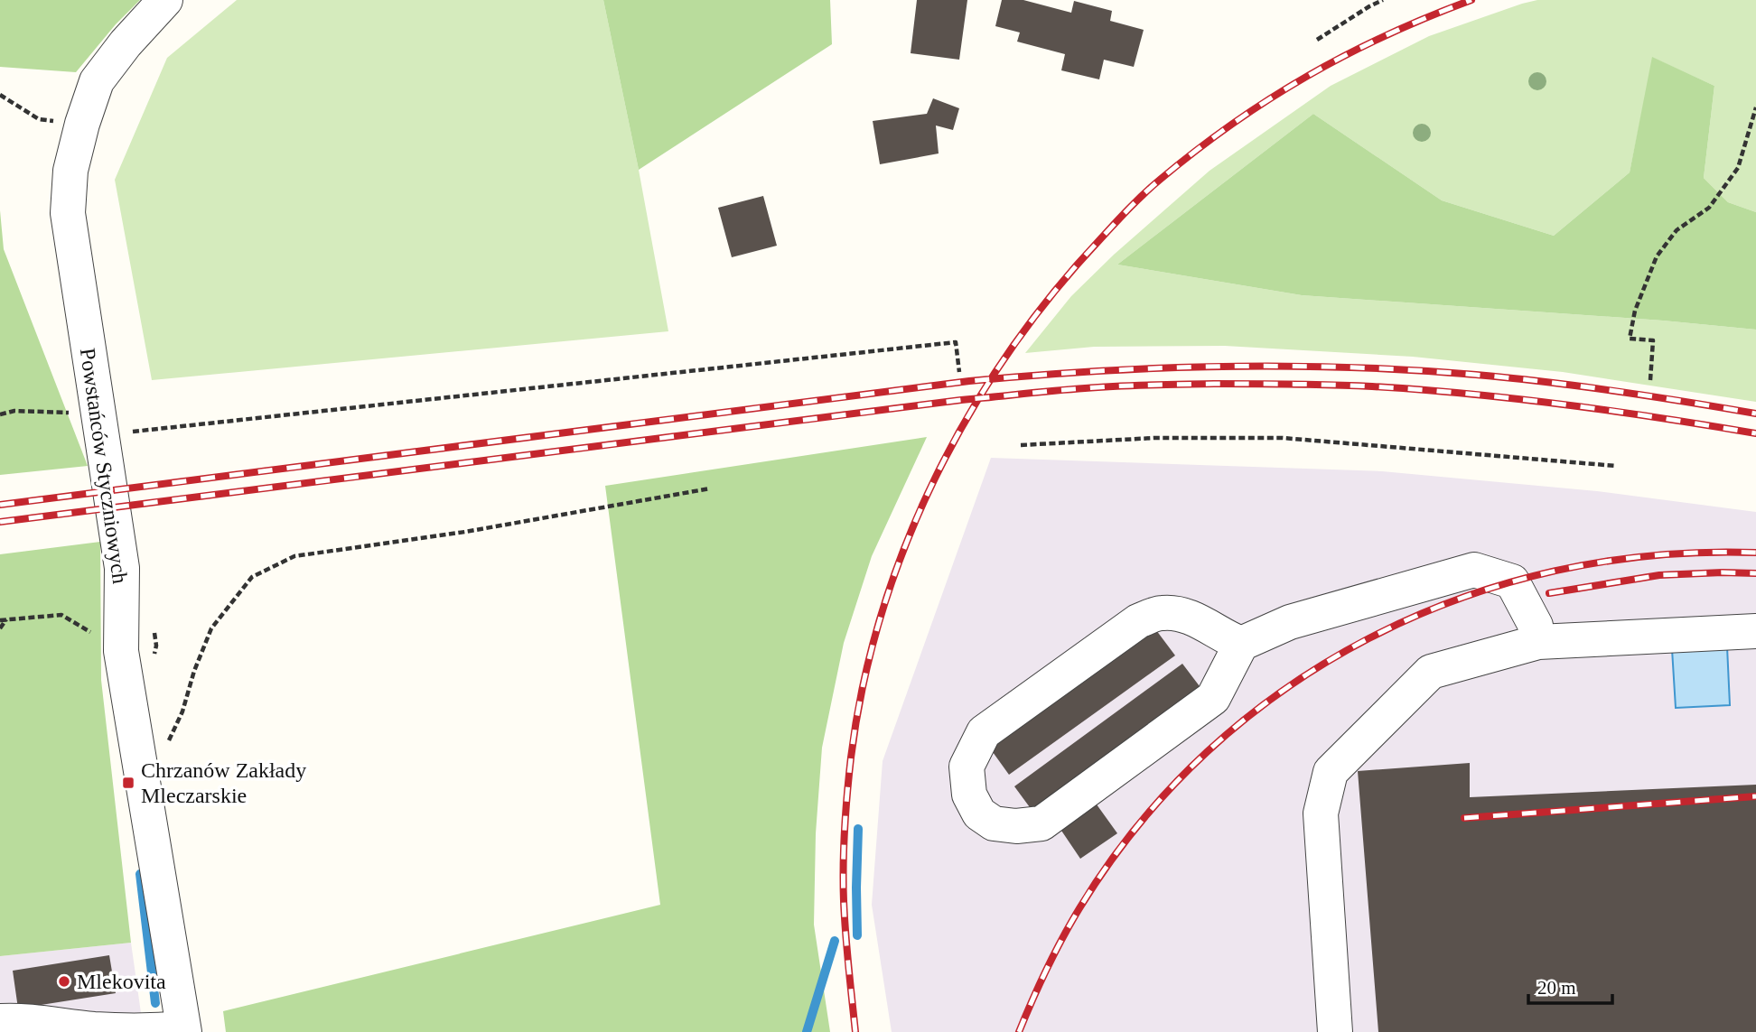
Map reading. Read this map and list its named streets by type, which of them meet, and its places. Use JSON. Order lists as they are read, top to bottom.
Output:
{
  "streets": {
    "street": ["Powstańców Styczniowych"]
  },
  "places": {
    "transit": ["Chrzanów Zakłady Mleczarskie"],
    "other": ["Mlekovita"]
  },
  "scale_bar": "20 m"
}
